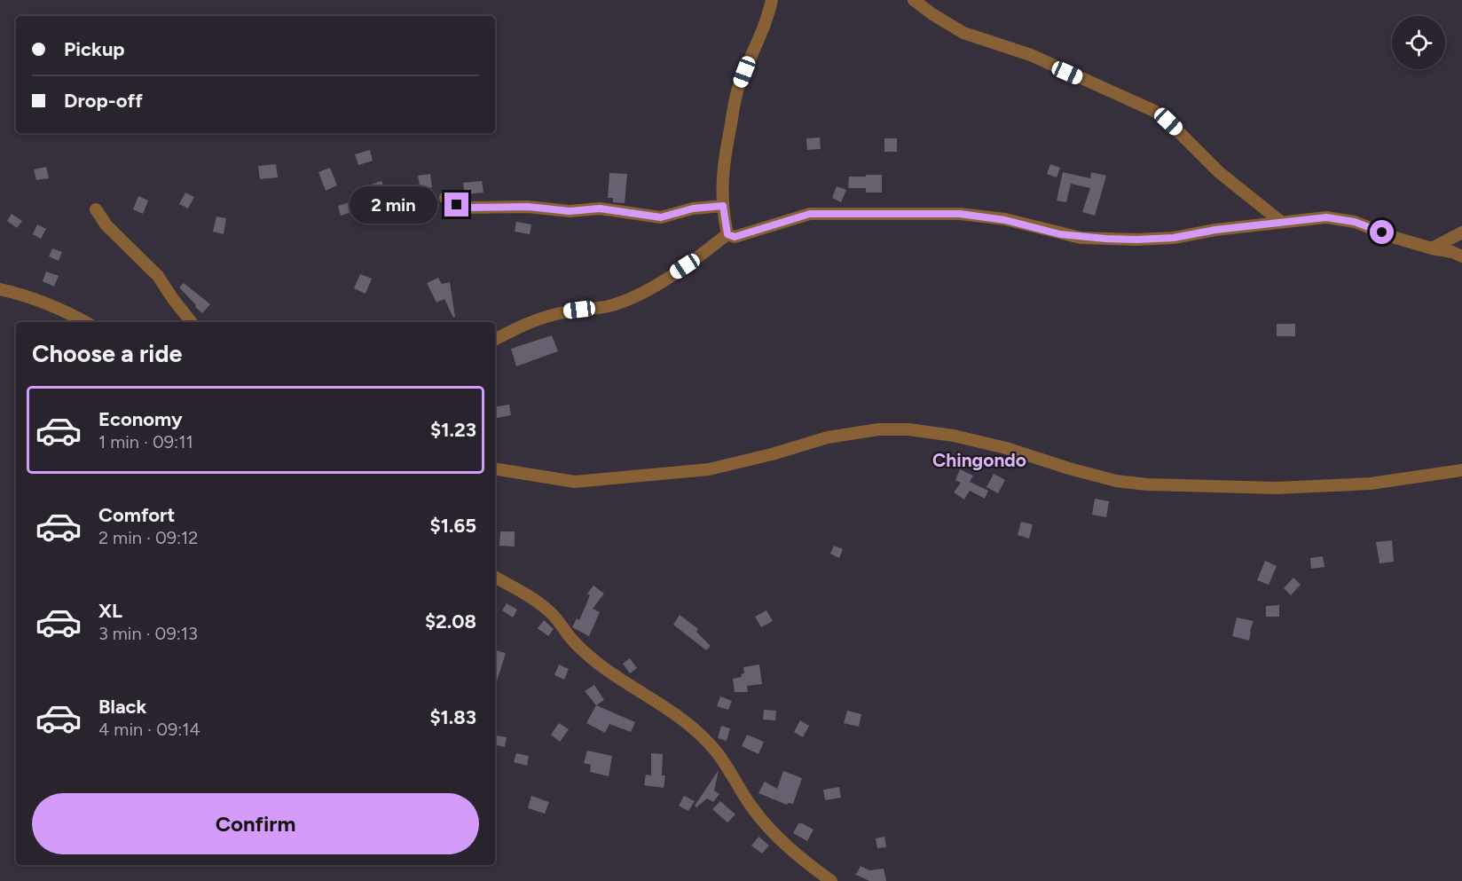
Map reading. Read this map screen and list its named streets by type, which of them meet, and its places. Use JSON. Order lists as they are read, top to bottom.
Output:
{
  "districts": ["Chingondo"],
  "page": {
    "banner": ["Pickup", "Drop-off"],
    "bubble": "2 min",
    "heading": "Choose a ride",
    "list": [
      {
        "name": "Economy",
        "note": "1 min · 09:11",
        "value": "$1.23"
      },
      {
        "name": "Comfort",
        "note": "2 min · 09:12",
        "value": "$1.65"
      },
      {
        "name": "XL",
        "note": "3 min · 09:13",
        "value": "$2.08"
      },
      {
        "name": "Black",
        "note": "4 min · 09:14",
        "value": "$1.83"
      }
    ],
    "buttons": "Confirm"
  }
}
